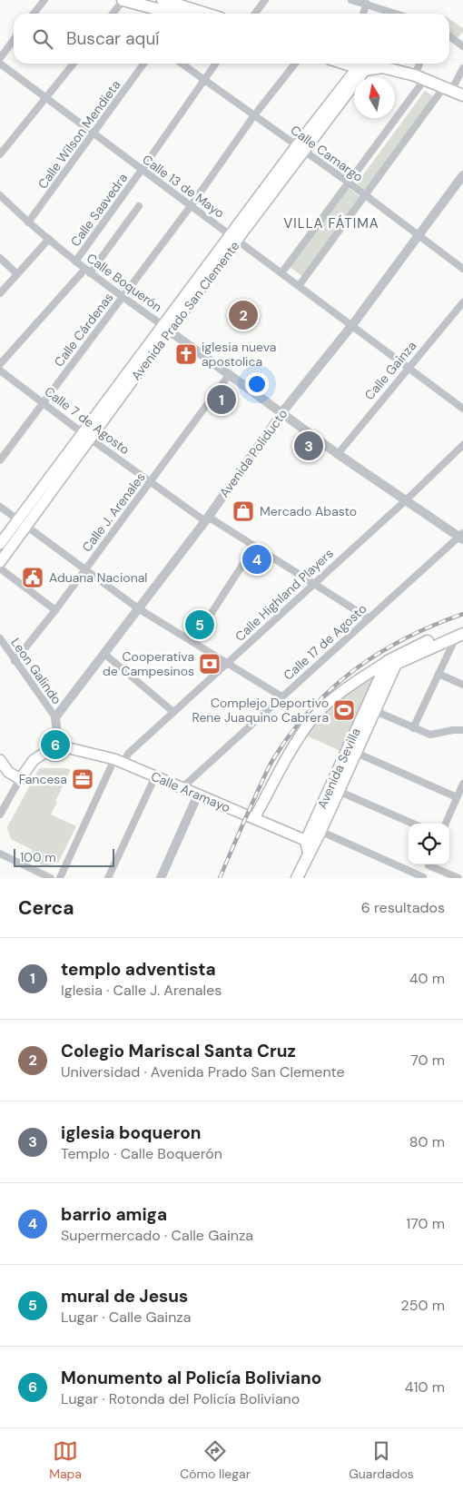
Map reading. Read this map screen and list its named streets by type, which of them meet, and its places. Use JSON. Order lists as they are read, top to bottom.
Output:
{
  "streets": {
    "main road": ["Avenida Prado San Clemente", "Avenida Sevilla", "Calle Aramayo"],
    "street": [
      "Calle Wilson Mendieta",
      "Calle Camargo",
      "Calle 13 de Mayo",
      "Calle Saavedra",
      "Calle Boquerón",
      "Calle Cárdenas",
      "Calle Gainza",
      "Calle 7 de Agosto",
      "Avenida Poliducto",
      "Calle J. Arenales",
      "Calle Highland Players",
      "Calle 17 de Agosto",
      "Leon Galindo"
    ]
  },
  "crossings": [
    ["Calle Wilson Mendieta", "Calle 13 de Mayo"],
    ["Calle Wilson Mendieta", "Calle Boquerón"],
    ["Calle Camargo", "Calle Saavedra"],
    ["Calle Camargo", "Avenida Prado San Clemente"],
    ["Calle Camargo", "Calle Cárdenas"],
    ["Calle Camargo", "Avenida Poliducto"],
    ["Calle 13 de Mayo", "Calle Saavedra"],
    ["Calle 13 de Mayo", "Avenida Prado San Clemente"],
    ["Calle 13 de Mayo", "Calle Cárdenas"],
    ["Calle 13 de Mayo", "Calle Gainza"],
    ["Calle 13 de Mayo", "Avenida Poliducto"],
    ["Calle Saavedra", "Calle Boquerón"],
    ["Calle Boquerón", "Avenida Prado San Clemente"],
    ["Calle Boquerón", "Calle Cárdenas"],
    ["Calle Boquerón", "Calle Gainza"],
    ["Calle Boquerón", "Avenida Poliducto"],
    ["Calle Boquerón", "Calle J. Arenales"],
    ["Calle Boquerón", "Calle Highland Players"],
    ["Calle Boquerón", "Calle 17 de Agosto"],
    ["Avenida Prado San Clemente", "Calle 7 de Agosto"],
    ["Calle Cárdenas", "Calle 7 de Agosto"],
    ["Calle 7 de Agosto", "Avenida Poliducto"],
    ["Calle 7 de Agosto", "Calle J. Arenales"],
    ["Calle 7 de Agosto", "Calle Highland Players"],
    ["Calle 7 de Agosto", "Calle 17 de Agosto"],
    ["Avenida Poliducto", "Leon Galindo"],
    ["Calle J. Arenales", "Leon Galindo"],
    ["Calle Highland Players", "Calle Aramayo"],
    ["Calle 17 de Agosto", "Calle Aramayo"],
    ["Avenida Sevilla", "Calle Aramayo"]
  ],
  "districts": ["VILLA FÁTIMA"],
  "places": {
    "church": ["iglesia nueva apostolica"],
    "shop": ["Mercado Abasto"],
    "public building": ["Aduana Nacional"],
    "bank": ["Cooperativa de Campesinos"],
    "sports": ["Complejo Deportivo Rene Juaquino Cabrera"],
    "office": ["Fancesa"]
  },
  "scale_bar": "100 m",
  "north": "top",
  "page": {
    "search": "Buscar aquí",
    "pins": [
      "2",
      "1",
      "3",
      "4",
      "5",
      "6"
    ],
    "scale": "100 m",
    "heading": ["Cerca", "6 resultados"],
    "list": [
      {
        "mark": "1",
        "name": "templo adventista",
        "note": "Iglesia · Calle J. Arenales",
        "value": "40 m"
      },
      {
        "mark": "2",
        "name": "Colegio Mariscal Santa Cruz",
        "note": "Universidad · Avenida Prado San Clemente",
        "value": "70 m"
      },
      {
        "mark": "3",
        "name": "iglesia boqueron",
        "note": "Templo · Calle Boquerón",
        "value": "80 m"
      },
      {
        "mark": "4",
        "name": "barrio amiga",
        "note": "Supermercado · Calle Gainza",
        "value": "170 m"
      },
      {
        "mark": "5",
        "name": "mural de Jesus",
        "note": "Lugar · Calle Gainza",
        "value": "250 m"
      },
      {
        "mark": "6",
        "name": "Monumento al Policía Boliviano",
        "note": "Lugar · Rotonda del Policía Boliviano",
        "value": "410 m"
      }
    ],
    "nav": ["Mapa", "Cómo llegar", "Guardados"]
  }
}
